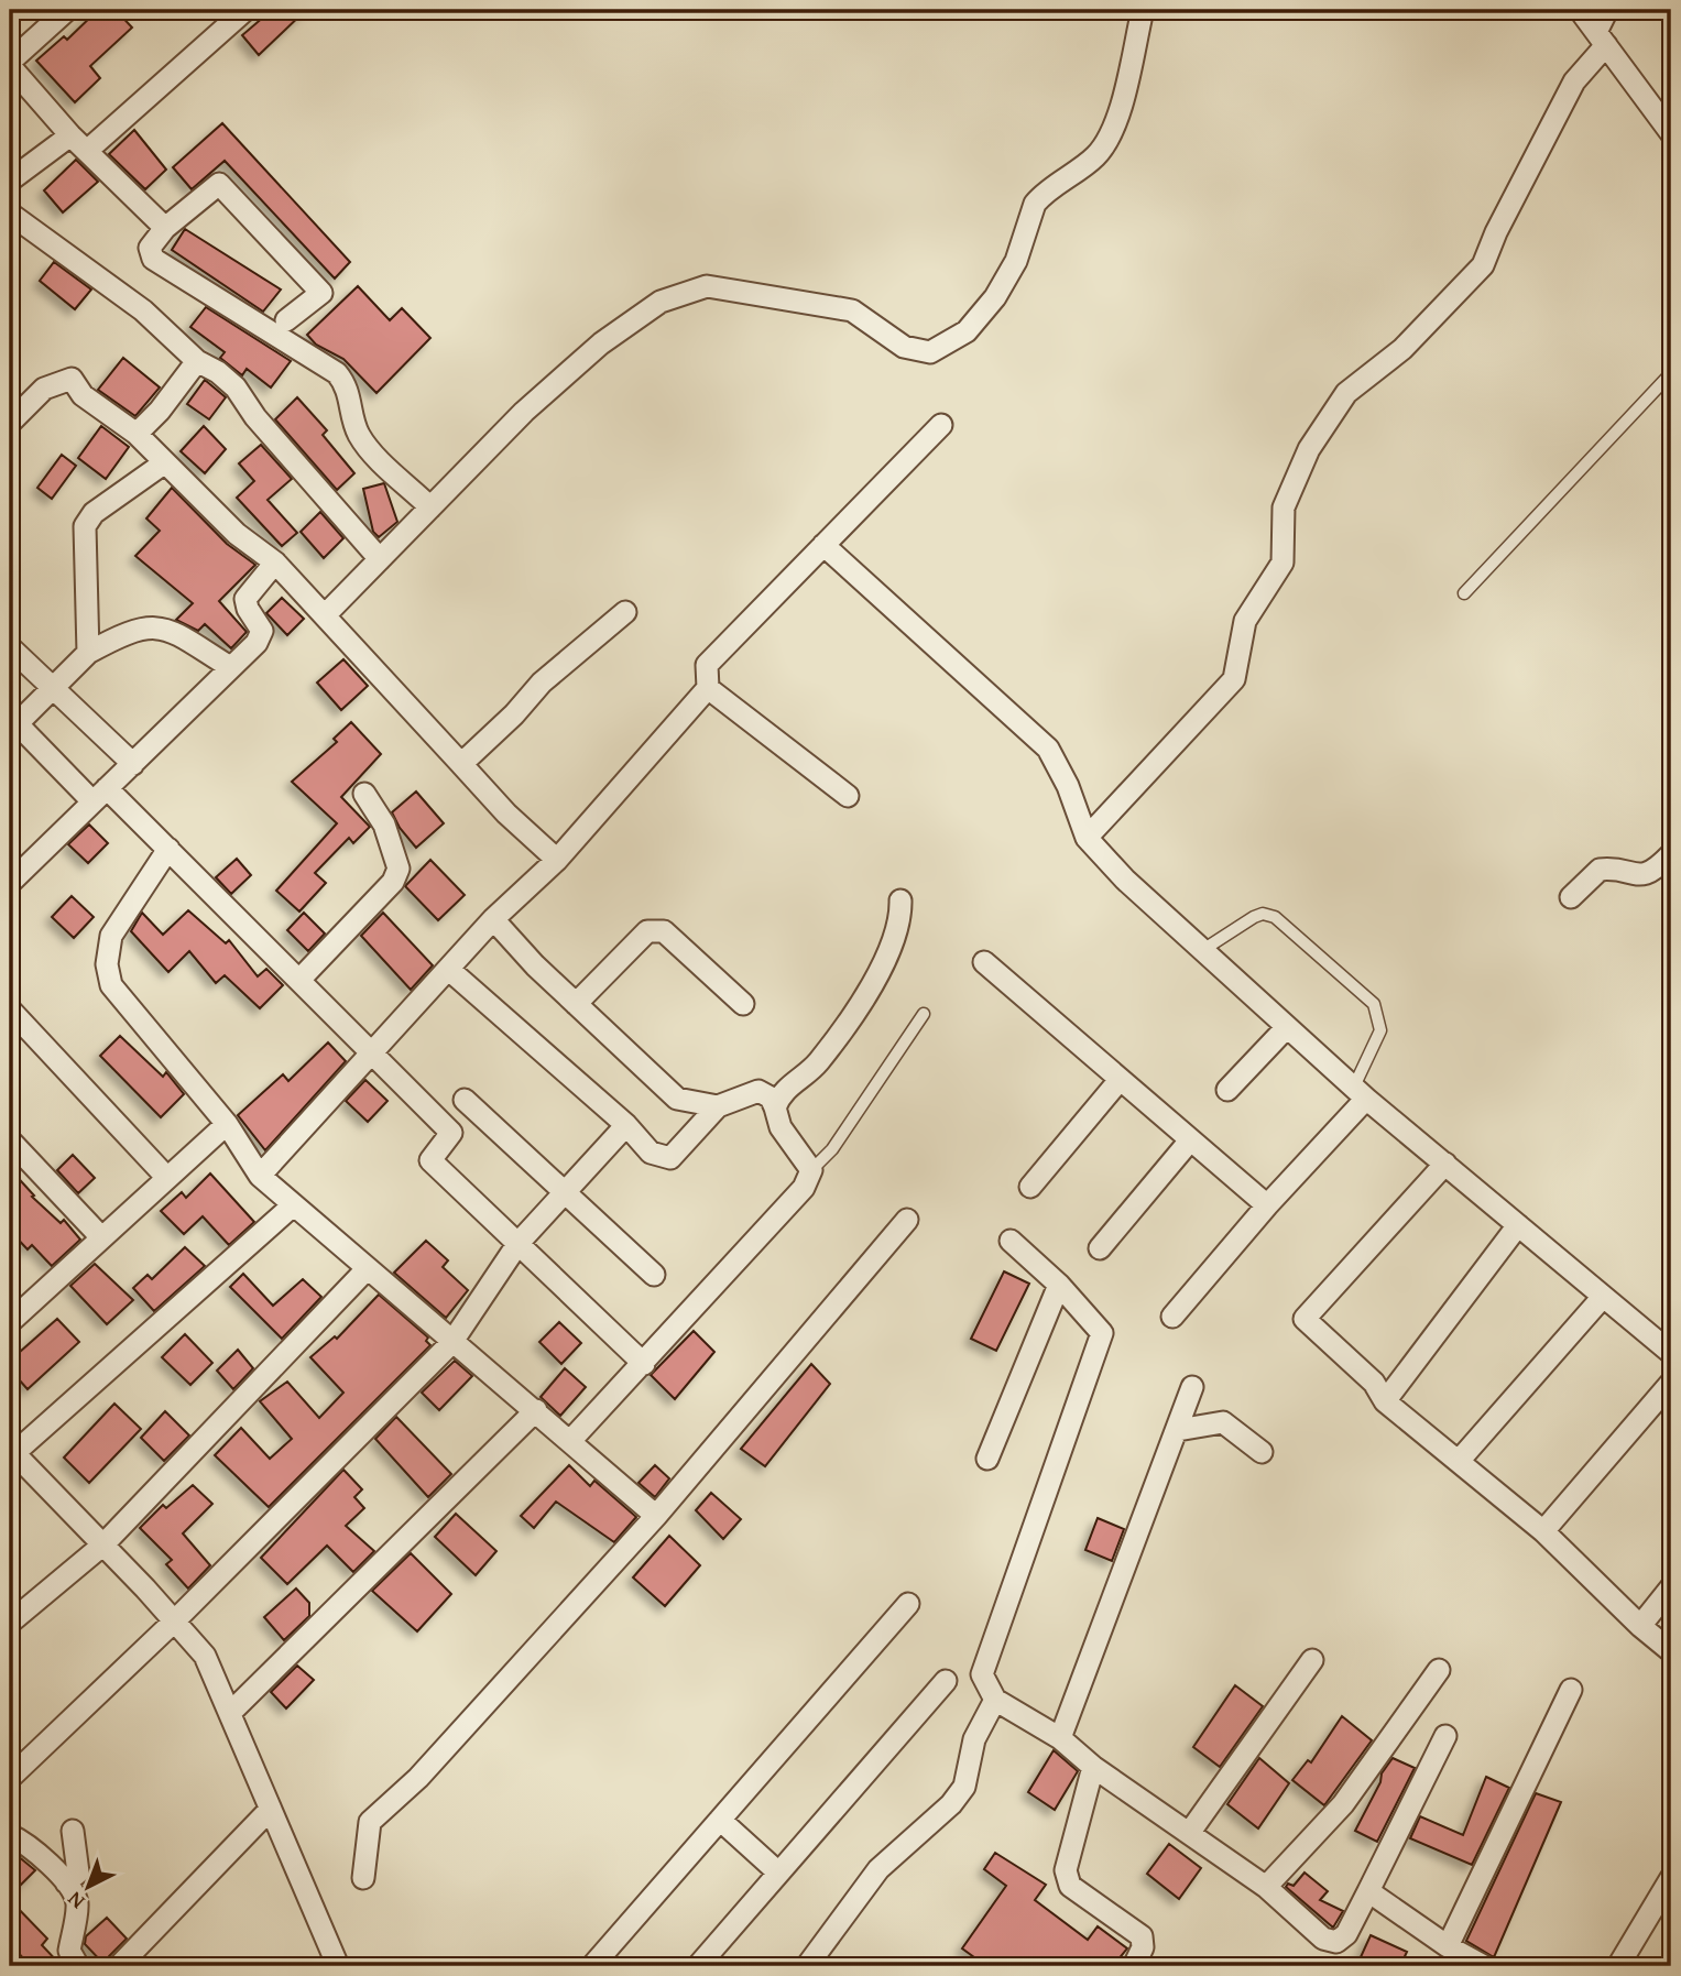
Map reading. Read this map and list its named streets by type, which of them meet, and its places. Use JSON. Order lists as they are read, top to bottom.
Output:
{
  "north": "bottom left"
}
